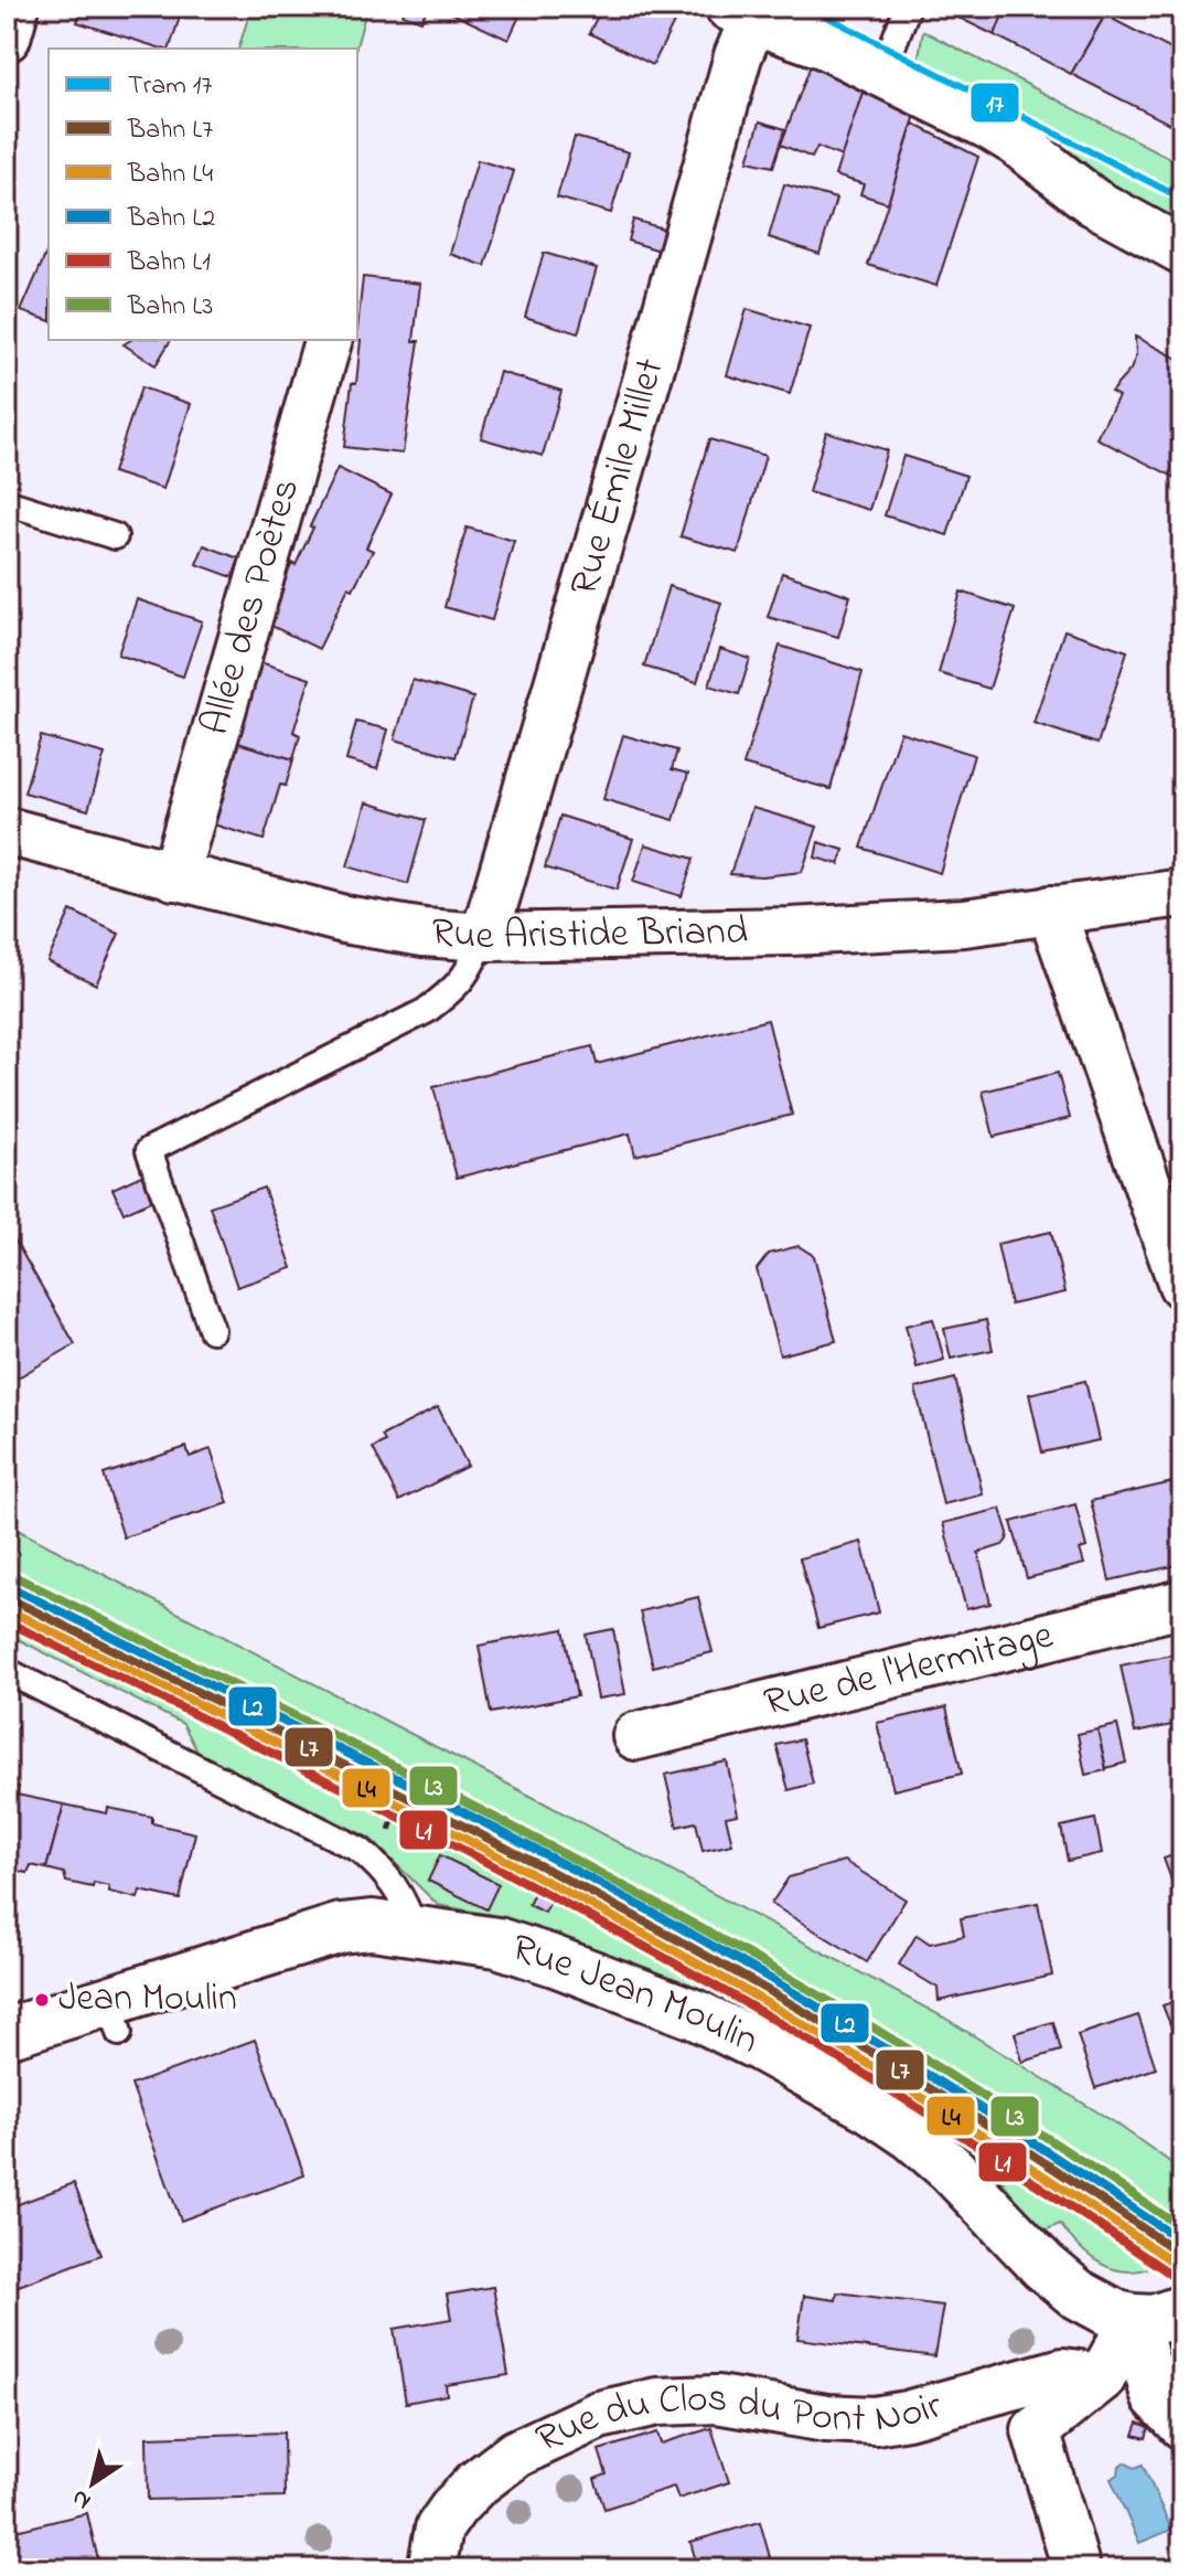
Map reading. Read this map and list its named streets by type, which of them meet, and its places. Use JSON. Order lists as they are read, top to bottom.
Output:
{
  "streets": {
    "street": [
      "Rue Émile Millet",
      "Allée des Poètes",
      "Rue Aristide Briand",
      "Rue de l'Hermitage",
      "Rue Jean Moulin",
      "Rue du Clos du Pont Noir"
    ]
  },
  "crossings": [
    ["Rue Émile Millet", "Rue Aristide Briand"],
    ["Allée des Poètes", "Rue Aristide Briand"]
  ],
  "places": ["Jean Moulin"],
  "lines": [
    "tram line 17",
    "rail line L3",
    "rail line L2",
    "rail line L7",
    "rail line L4",
    "rail line L1"
  ],
  "legend": [
    "Tram 17",
    "Bahn L7",
    "Bahn L4",
    "Bahn L2",
    "Bahn L1",
    "Bahn L3"
  ],
  "north": "bottom left"
}
